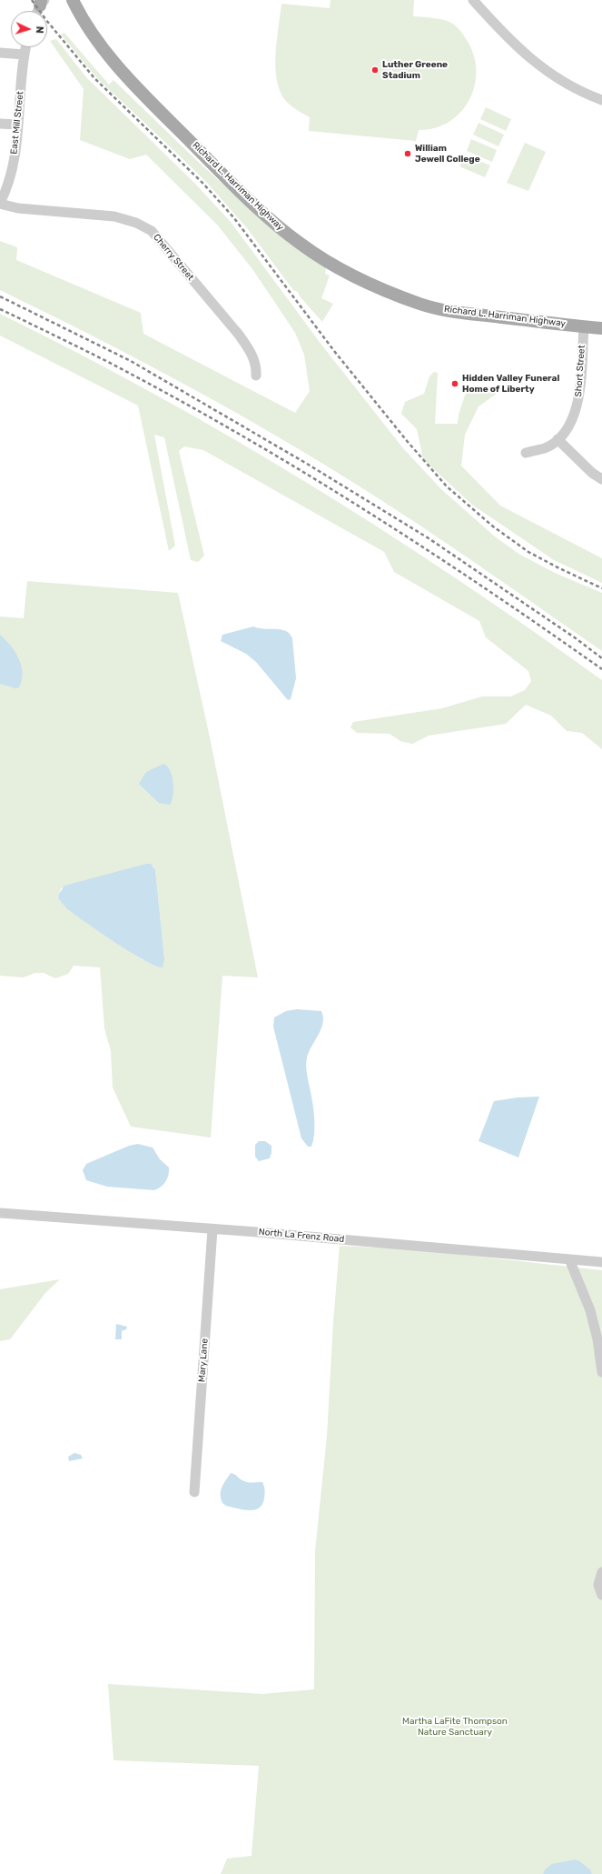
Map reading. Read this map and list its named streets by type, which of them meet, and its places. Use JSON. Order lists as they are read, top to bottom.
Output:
{
  "streets": {
    "main road": ["Richard L. Harriman Highway"],
    "street": [
      "East Mill Street",
      "Cherry Street",
      "Short Street",
      "North La Frenz Road",
      "Mary Lane"
    ]
  },
  "crossings": [
    ["East Mill Street", "Cherry Street"],
    ["Richard L. Harriman Highway", "Short Street"],
    ["North La Frenz Road", "Mary Lane"]
  ],
  "parks": ["Martha LaFite Thompson Nature Sanctuary"],
  "places": ["Luther Greene Stadium", "William Jewell College", "Hidden Valley Funeral Home of Liberty"],
  "north": "right"
}
